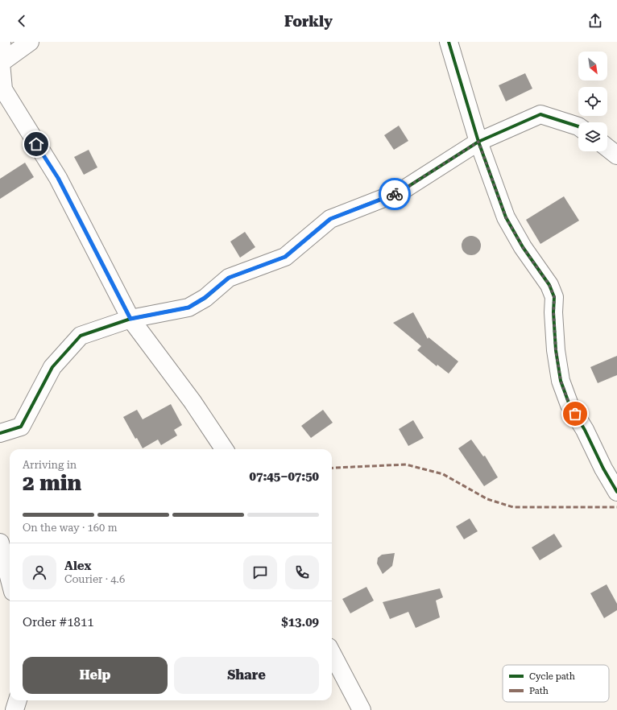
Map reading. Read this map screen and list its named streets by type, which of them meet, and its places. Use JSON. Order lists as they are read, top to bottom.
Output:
{
  "legend": ["Cycle path", "Path"],
  "north": "bottom right",
  "page": {
    "header": "Forkly",
    "heading": ["2 min", "Arriving in", "07:45–07:50"],
    "panel": [
      "Alex",
      "Courier · 4.6",
      "Order #1811",
      "$13.09"
    ],
    "bar": "On the way · 160 m",
    "buttons": ["Help", "Share"]
  }
}
